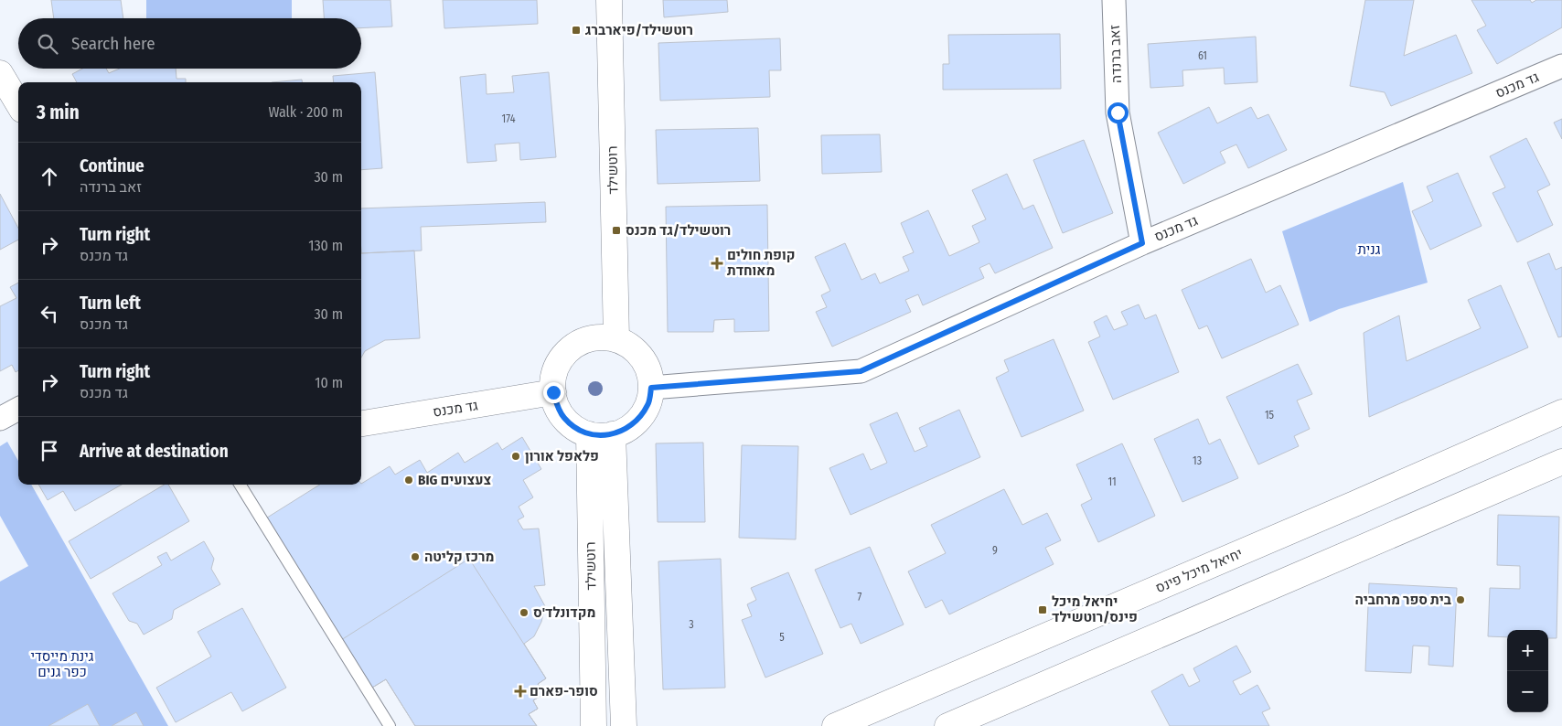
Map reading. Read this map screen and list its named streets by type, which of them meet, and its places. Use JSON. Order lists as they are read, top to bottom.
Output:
{
  "streets": {
    "street": [
      "זאב ברנדה",
      "גד מכנס",
      "רוטשילד",
      "יחיאל מיכל פינס"
    ]
  },
  "crossings": [
    ["זאב ברנדה", "גד מכנס"],
    ["גד מכנס", "רוטשילד"]
  ],
  "parks": ["גנית", "גינת מייסדי כפר גנים"],
  "places": {
    "transit": ["רוטשילד/פיארברג", "רוטשילד/גד מכנס", "יחיאל מיכל פינס/רוטשילד"],
    "health": ["קופת חולים מאוחדת", "סופר-פארם"],
    "other": [
      "פלאפל אורון",
      "BIG צעצועים",
      "מרכז קליטה",
      "בית ספר מרחביה",
      "מקדונלד'ס"
    ]
  },
  "house_numbers": [
    "61",
    "174",
    "15",
    "13",
    "11",
    "9",
    "7",
    "3",
    "5"
  ],
  "page": {
    "search": "Search here",
    "heading": ["3 min", "Walk · 200 m"],
    "list": [
      ["Continue", "זאב ברנדה", "30 m"],
      ["Turn right", "גד מכנס", "130 m"],
      ["Turn left", "גד מכנס", "30 m"],
      ["Turn right", "גד מכנס", "10 m"],
      "Arrive at destination"
    ],
    "map_buttons": ["+", "−"]
  }
}
